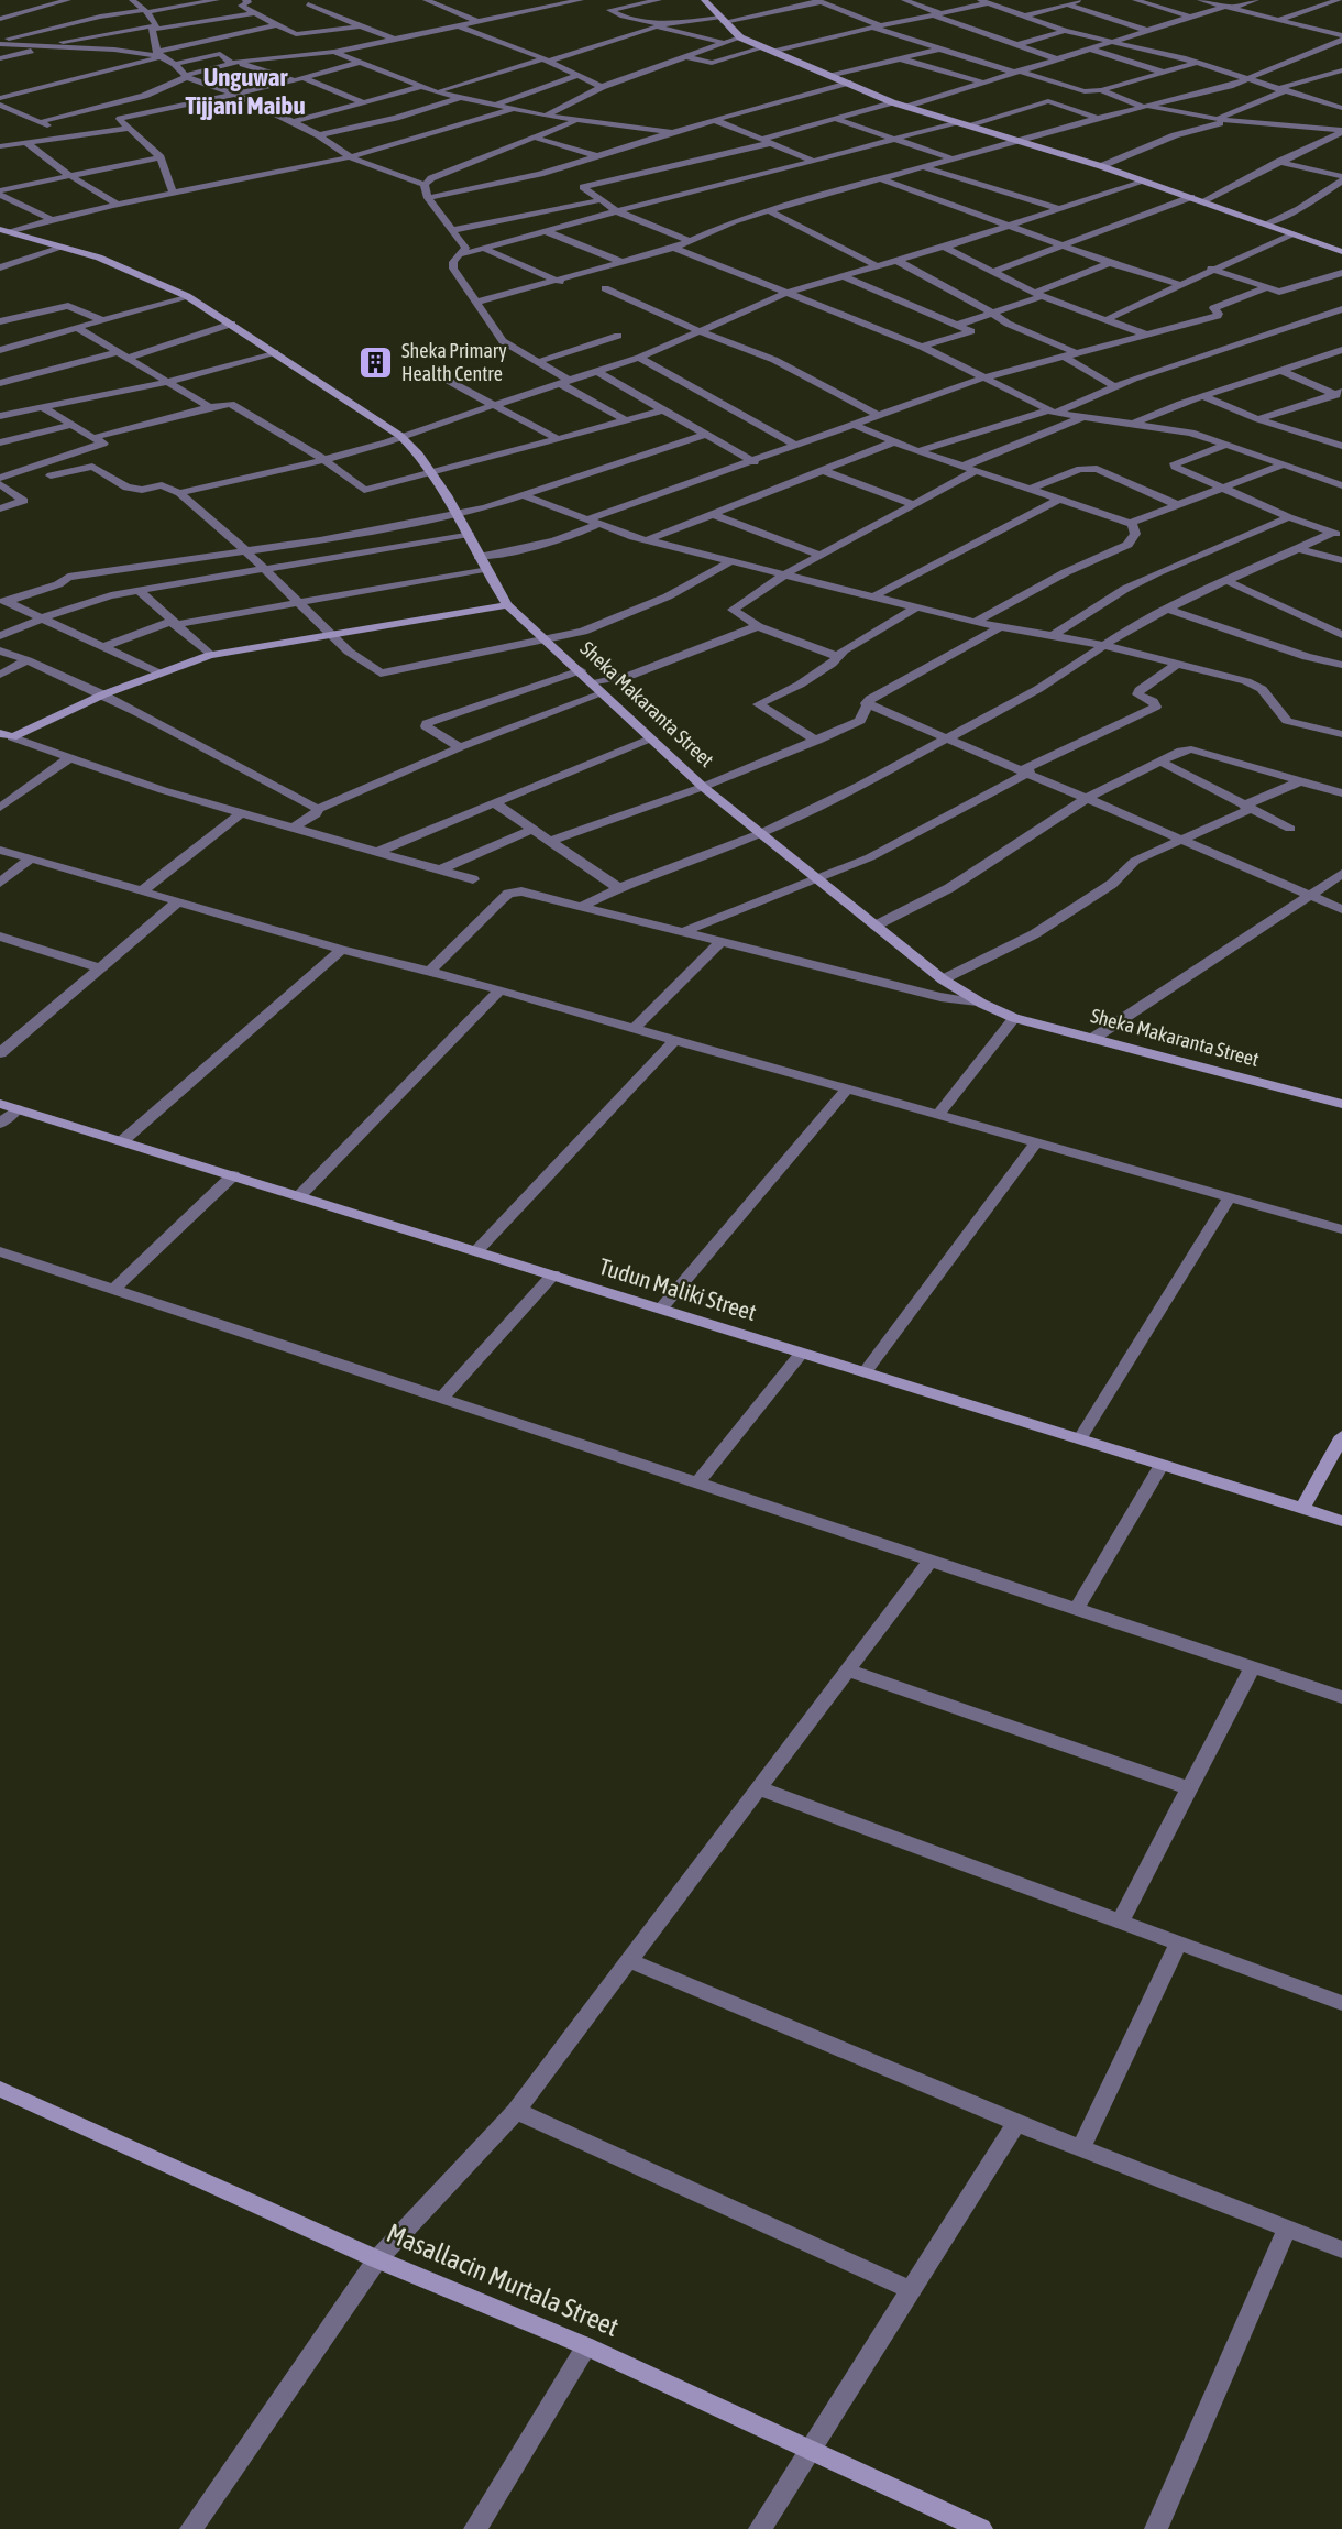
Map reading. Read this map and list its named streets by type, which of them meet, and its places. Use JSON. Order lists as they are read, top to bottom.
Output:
{
  "streets": {
    "street": ["Sheka Makaranta Street", "Tudun Maliki Street", "Masallacin Murtala Street"]
  },
  "districts": ["Unguwar Tijjani Maibu"],
  "places": {
    "building": ["Sheka Primary Health Centre"]
  }
}
